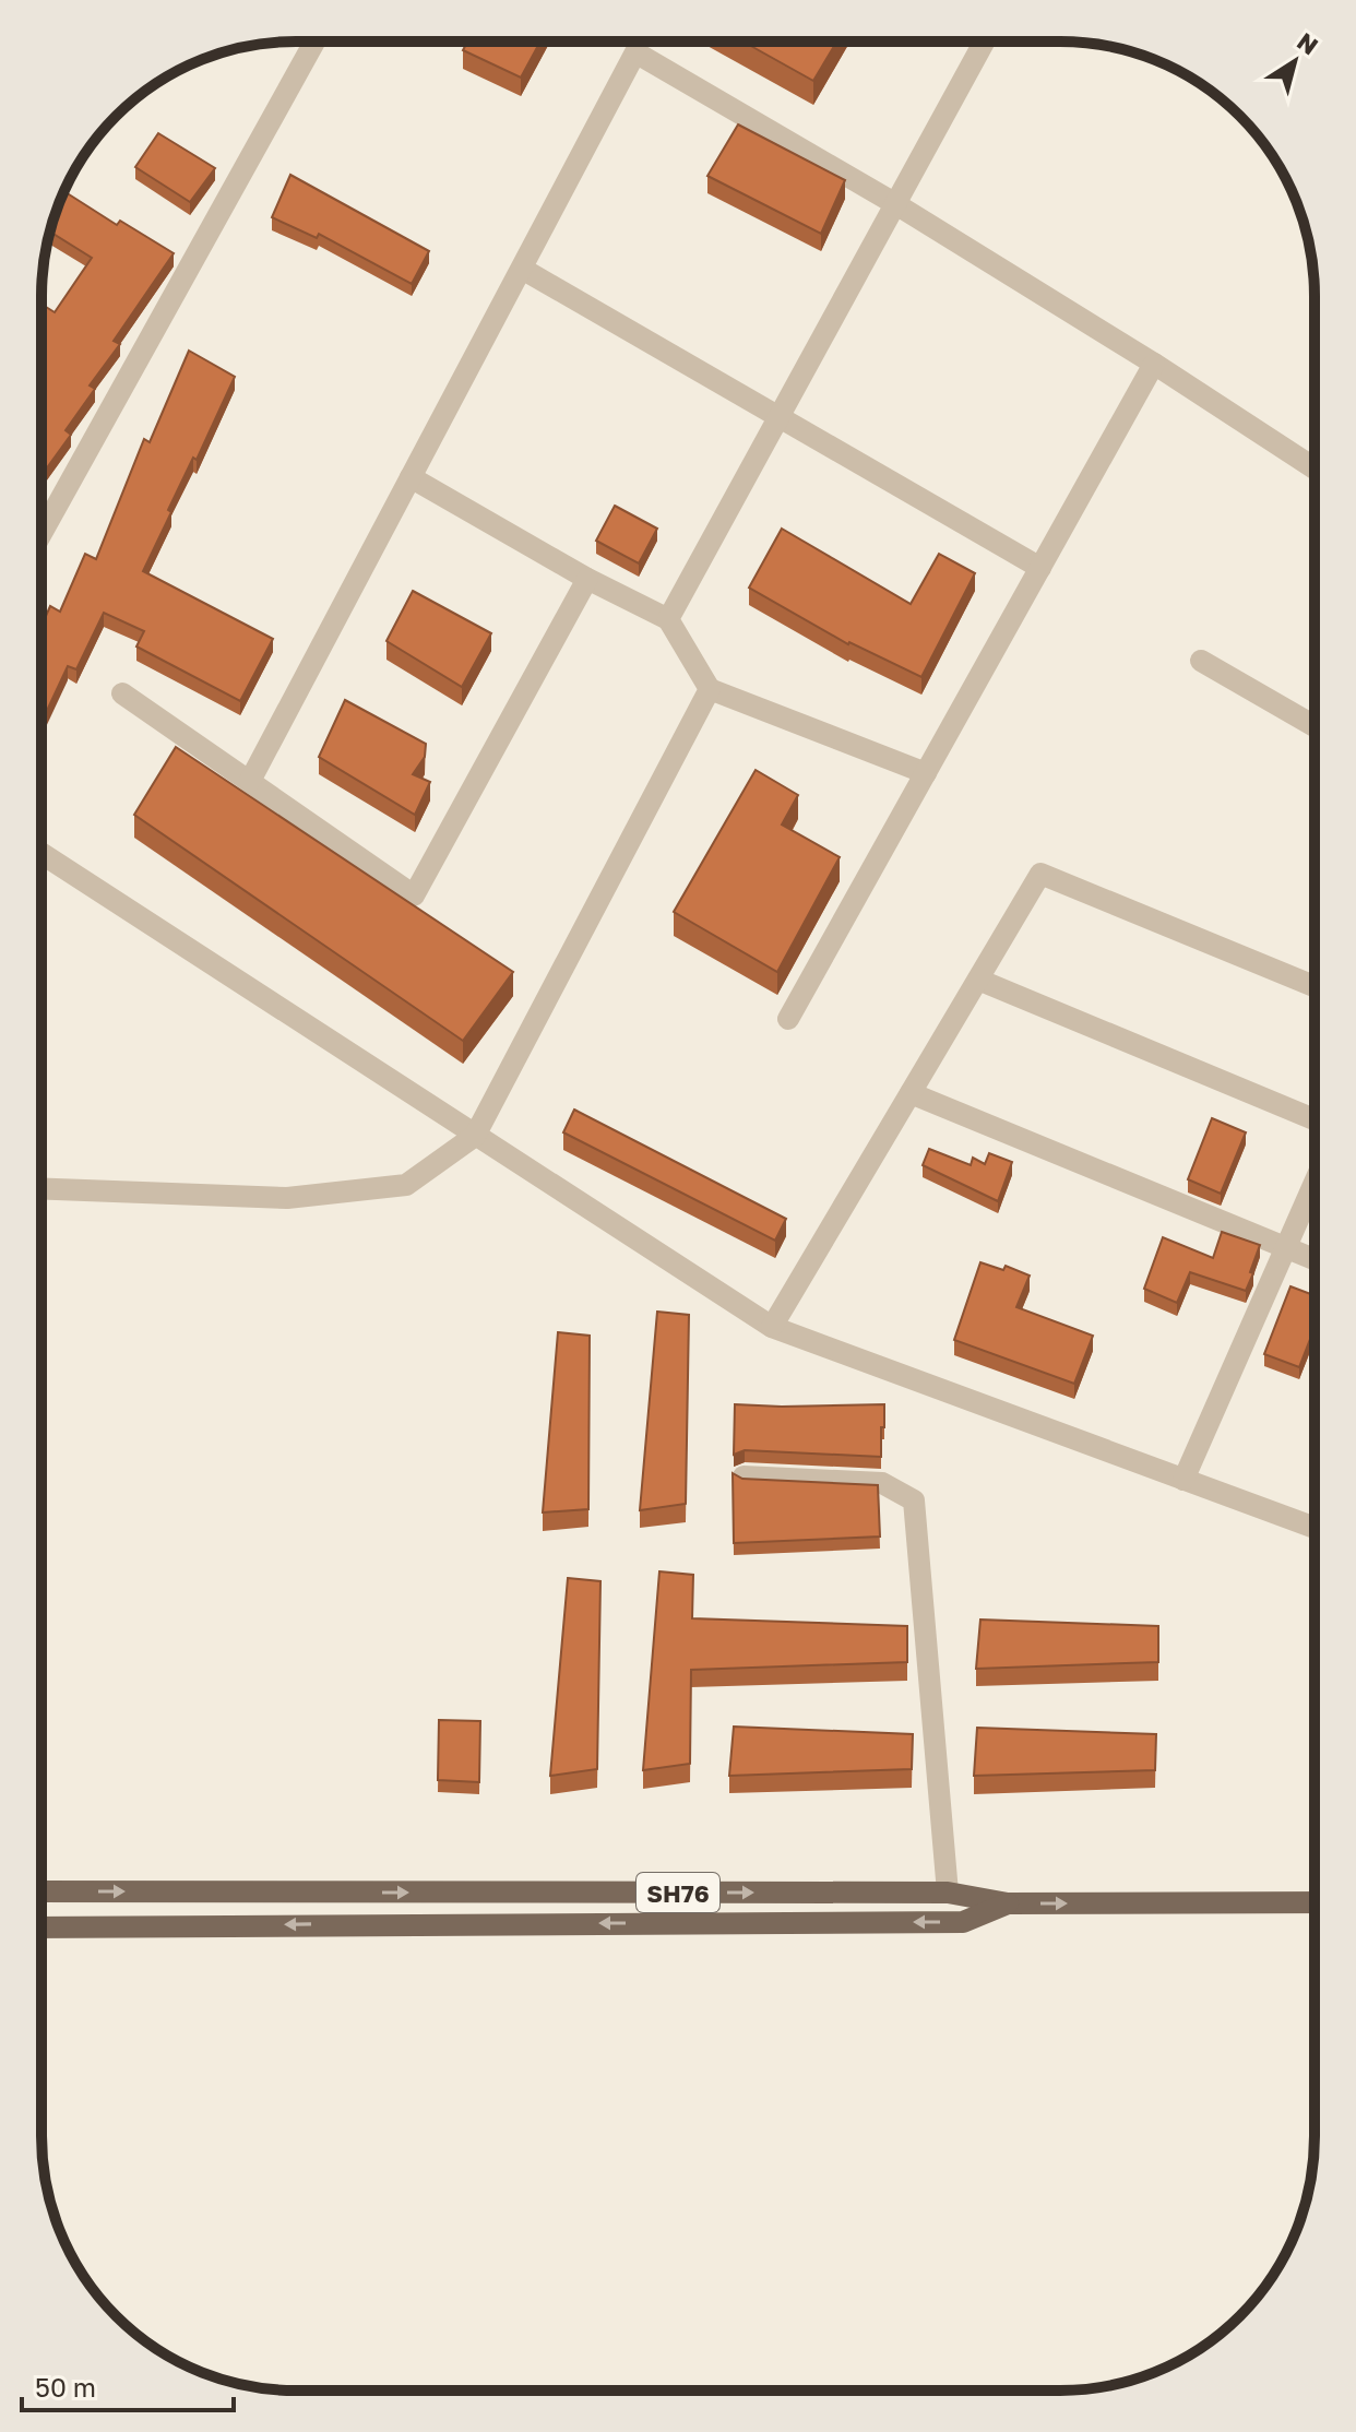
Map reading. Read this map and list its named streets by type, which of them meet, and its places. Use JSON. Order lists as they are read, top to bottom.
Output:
{
  "streets": {
    "main road": ["SH76"]
  },
  "scale_bar": "50 m",
  "north": "top right"
}
